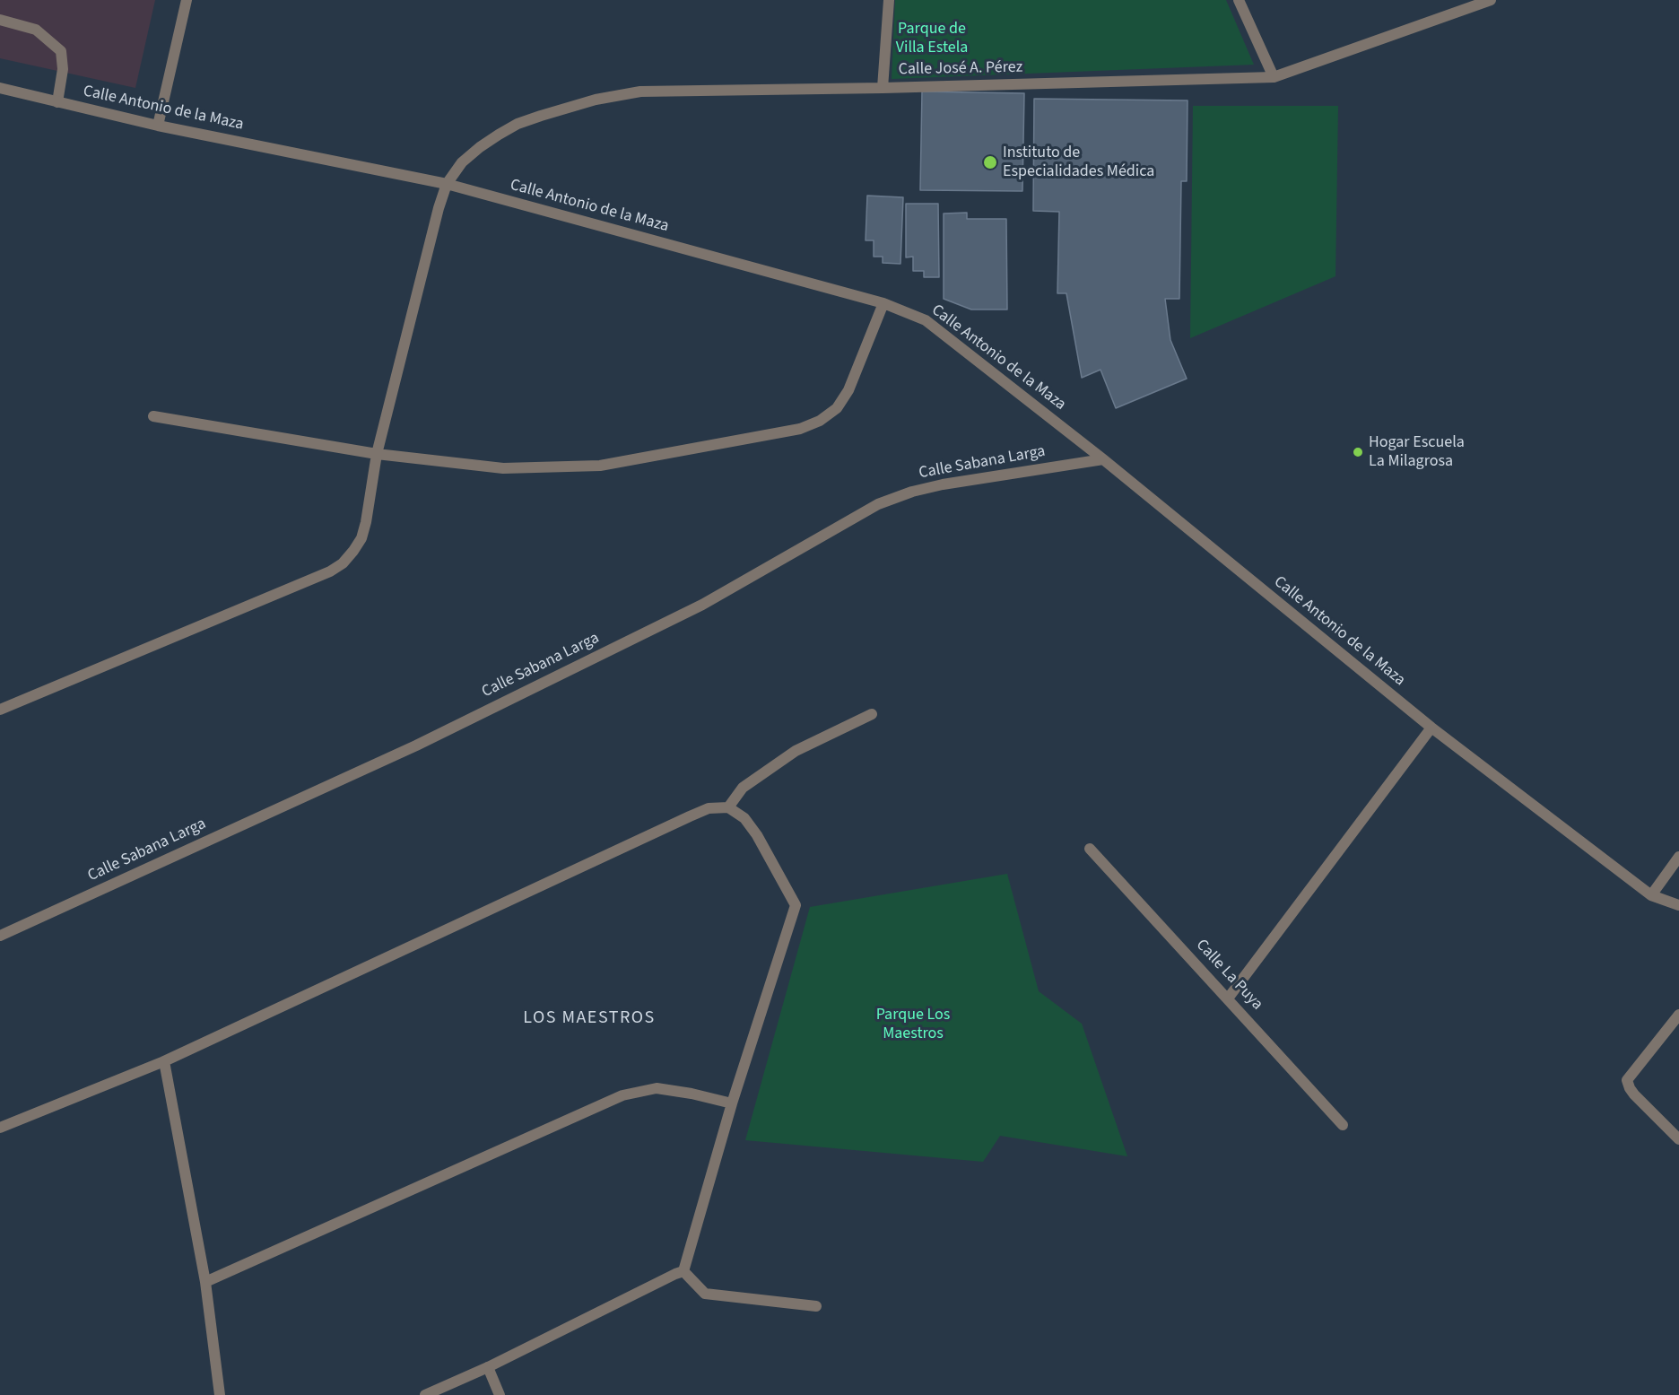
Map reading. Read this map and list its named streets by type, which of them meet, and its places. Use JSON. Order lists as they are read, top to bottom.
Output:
{
  "streets": {
    "street": [
      "Calle José A. Pérez",
      "Calle Antonio de la Maza",
      "Calle Sabana Larga",
      "Calle La Puya"
    ]
  },
  "crossings": [
    ["Calle José A. Pérez", "Calle Antonio de la Maza"],
    ["Calle Antonio de la Maza", "Calle Sabana Larga"]
  ],
  "districts": ["LOS MAESTROS"],
  "parks": ["Parque de Villa Estela", "Parque Los Maestros"],
  "places": ["Instituto de Especialidades Médica", "Hogar Escuela La Milagrosa"]
}
